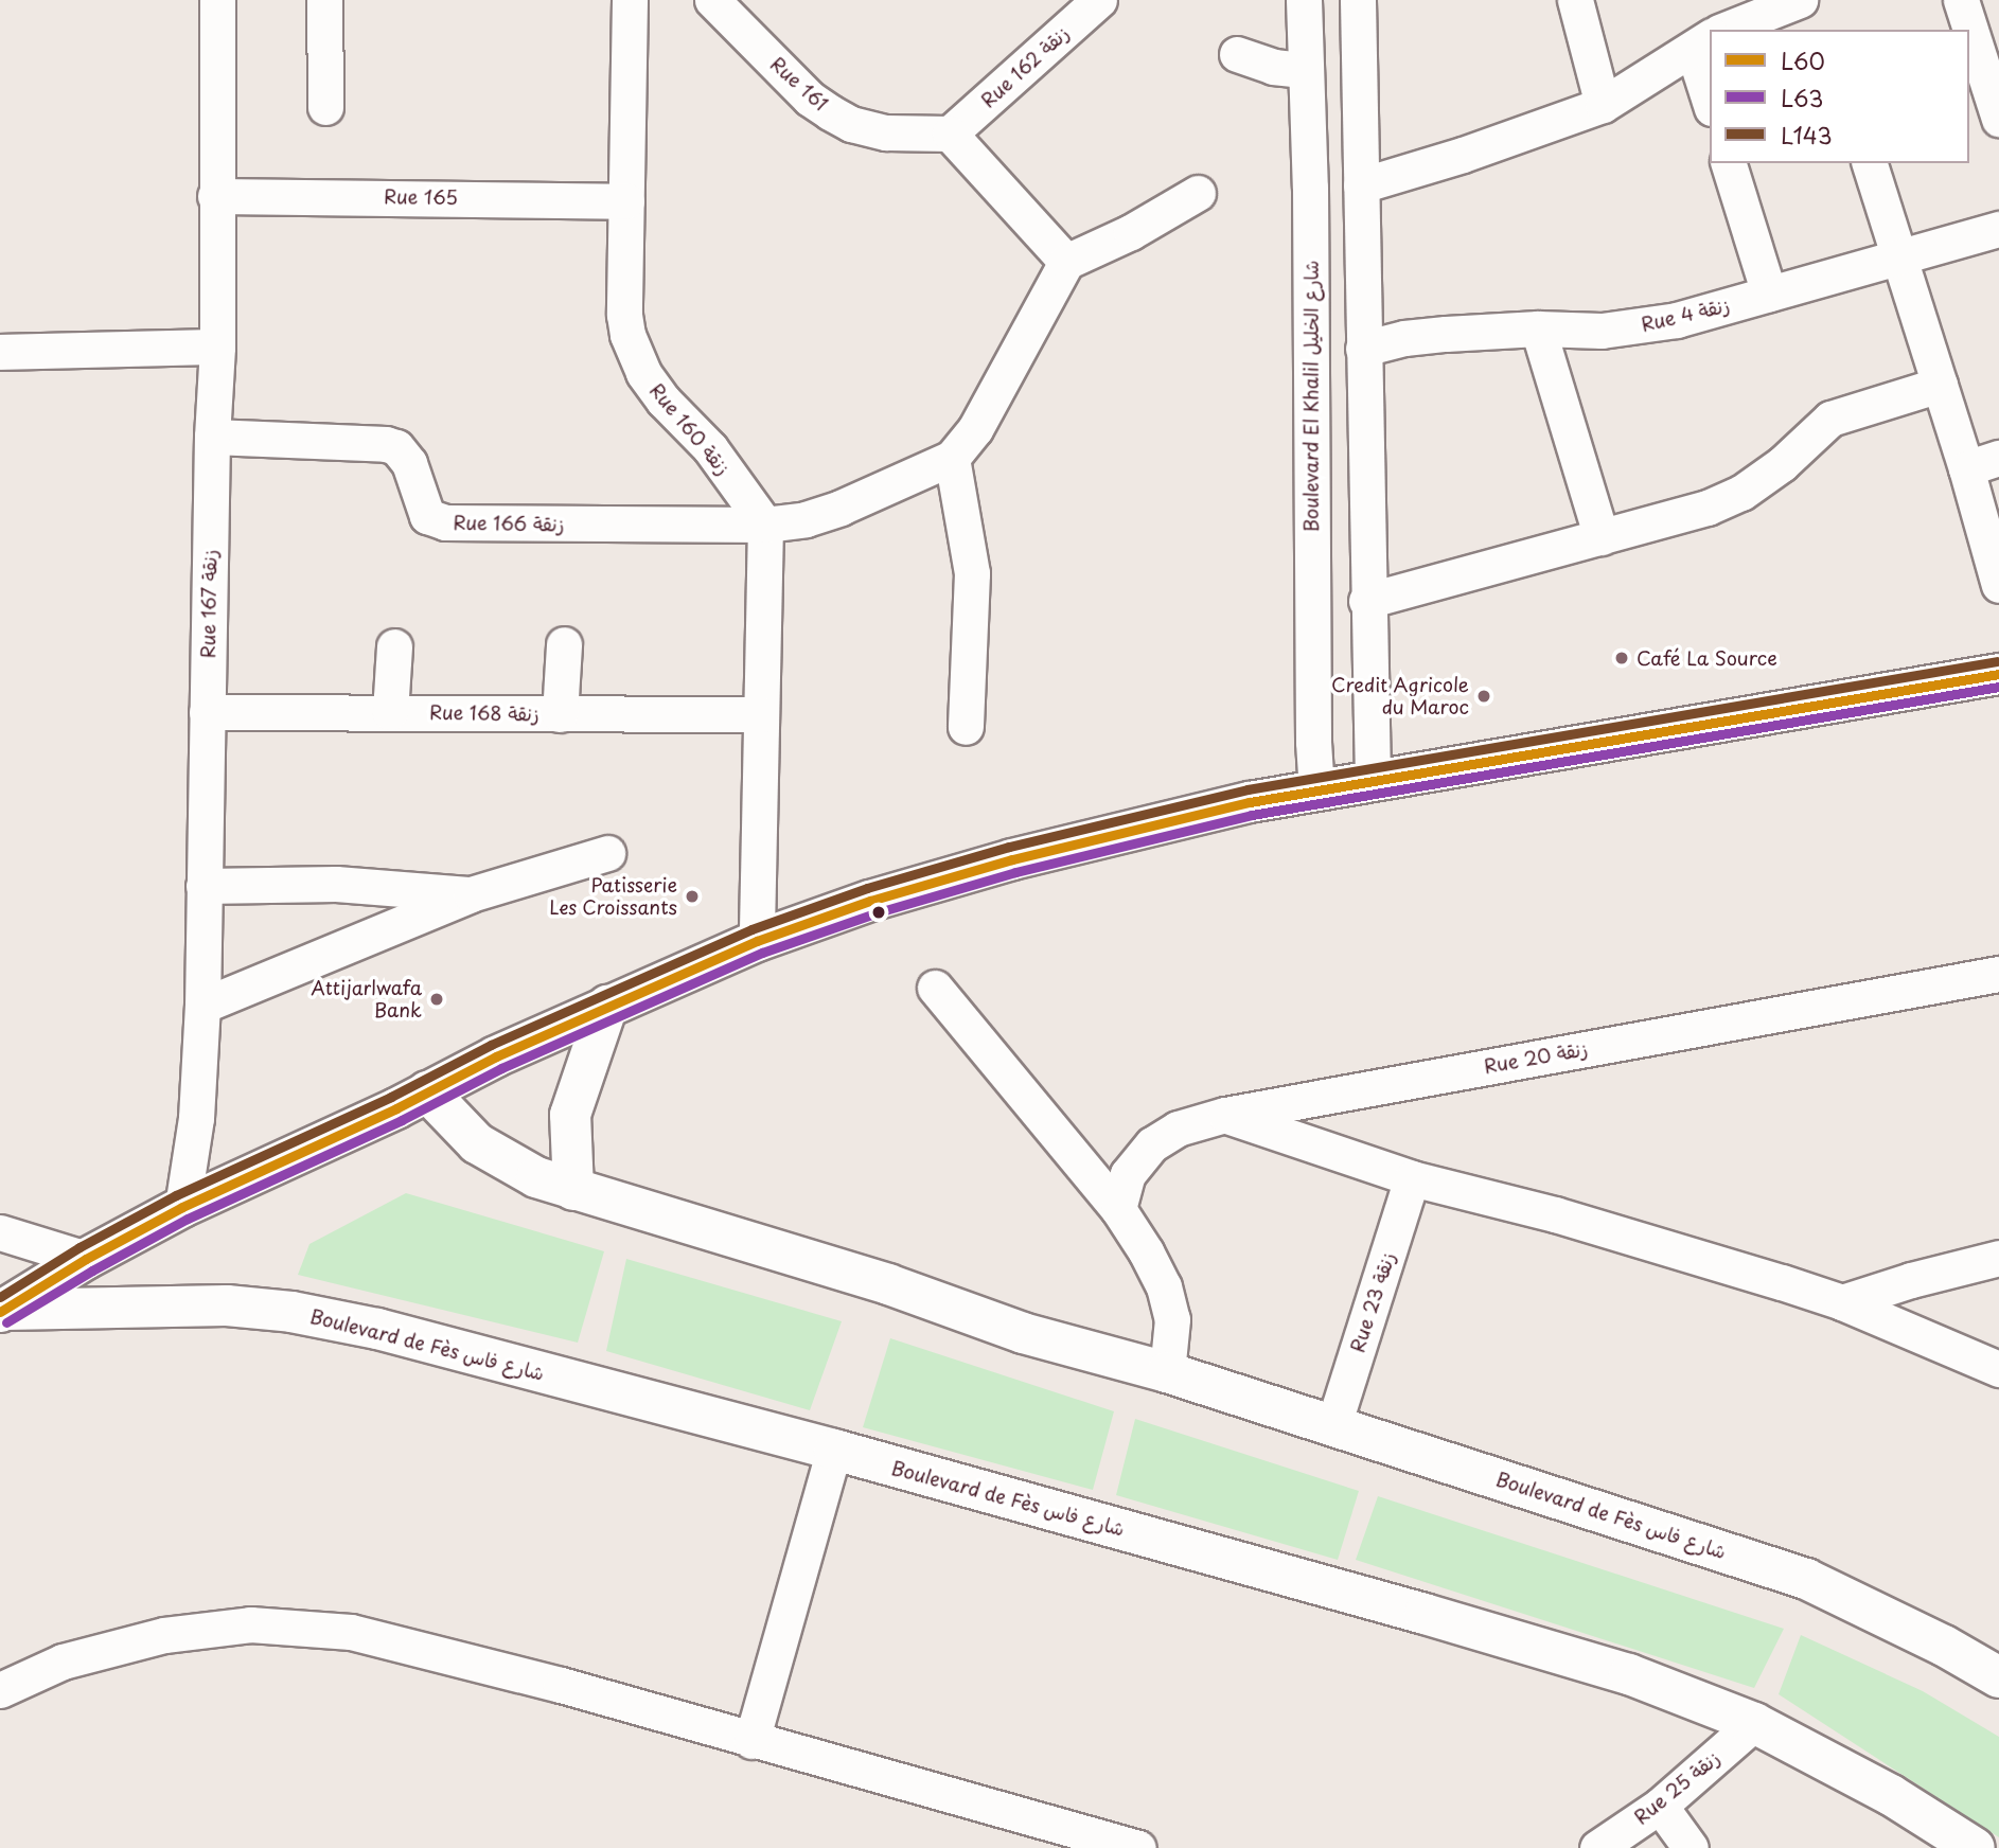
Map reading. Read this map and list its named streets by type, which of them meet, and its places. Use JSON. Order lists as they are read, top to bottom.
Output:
{
  "streets": {
    "main road": ["Boulevard de Fès شارع فاس"],
    "street": [
      "Rue 162 زنقة",
      "Rue 161",
      "Rue 165",
      "Rue 4 زنقة",
      "Boulevard El Khalil شارع الخليل",
      "Rue 160 زنقة",
      "Rue 166 زنقة",
      "Rue 167 زنقة",
      "Rue 168 زنقة",
      "Rue 20 زنقة",
      "Rue 23 زنقة",
      "Rue 25 زنقة"
    ]
  },
  "crossings": [
    ["Rue 162 زنقة", "Rue 161"],
    ["Rue 165", "Rue 160 زنقة"],
    ["Rue 165", "Rue 167 زنقة"],
    ["Rue 160 زنقة", "Rue 166 زنقة"],
    ["Rue 166 زنقة", "Rue 167 زنقة"],
    ["Rue 167 زنقة", "Rue 168 زنقة"],
    ["Rue 23 زنقة", "Boulevard de Fès شارع فاس"],
    ["Boulevard de Fès شارع فاس", "Rue 25 زنقة"]
  ],
  "places": [
    "Café La Source",
    "Credit Agricole du Maroc",
    "Patisserie Les Croissants",
    "Attijarlwafa Bank"
  ],
  "lines": ["transit line L143", "transit line L60", "transit line L63"],
  "legend": ["L60", "L63", "L143"]
}
